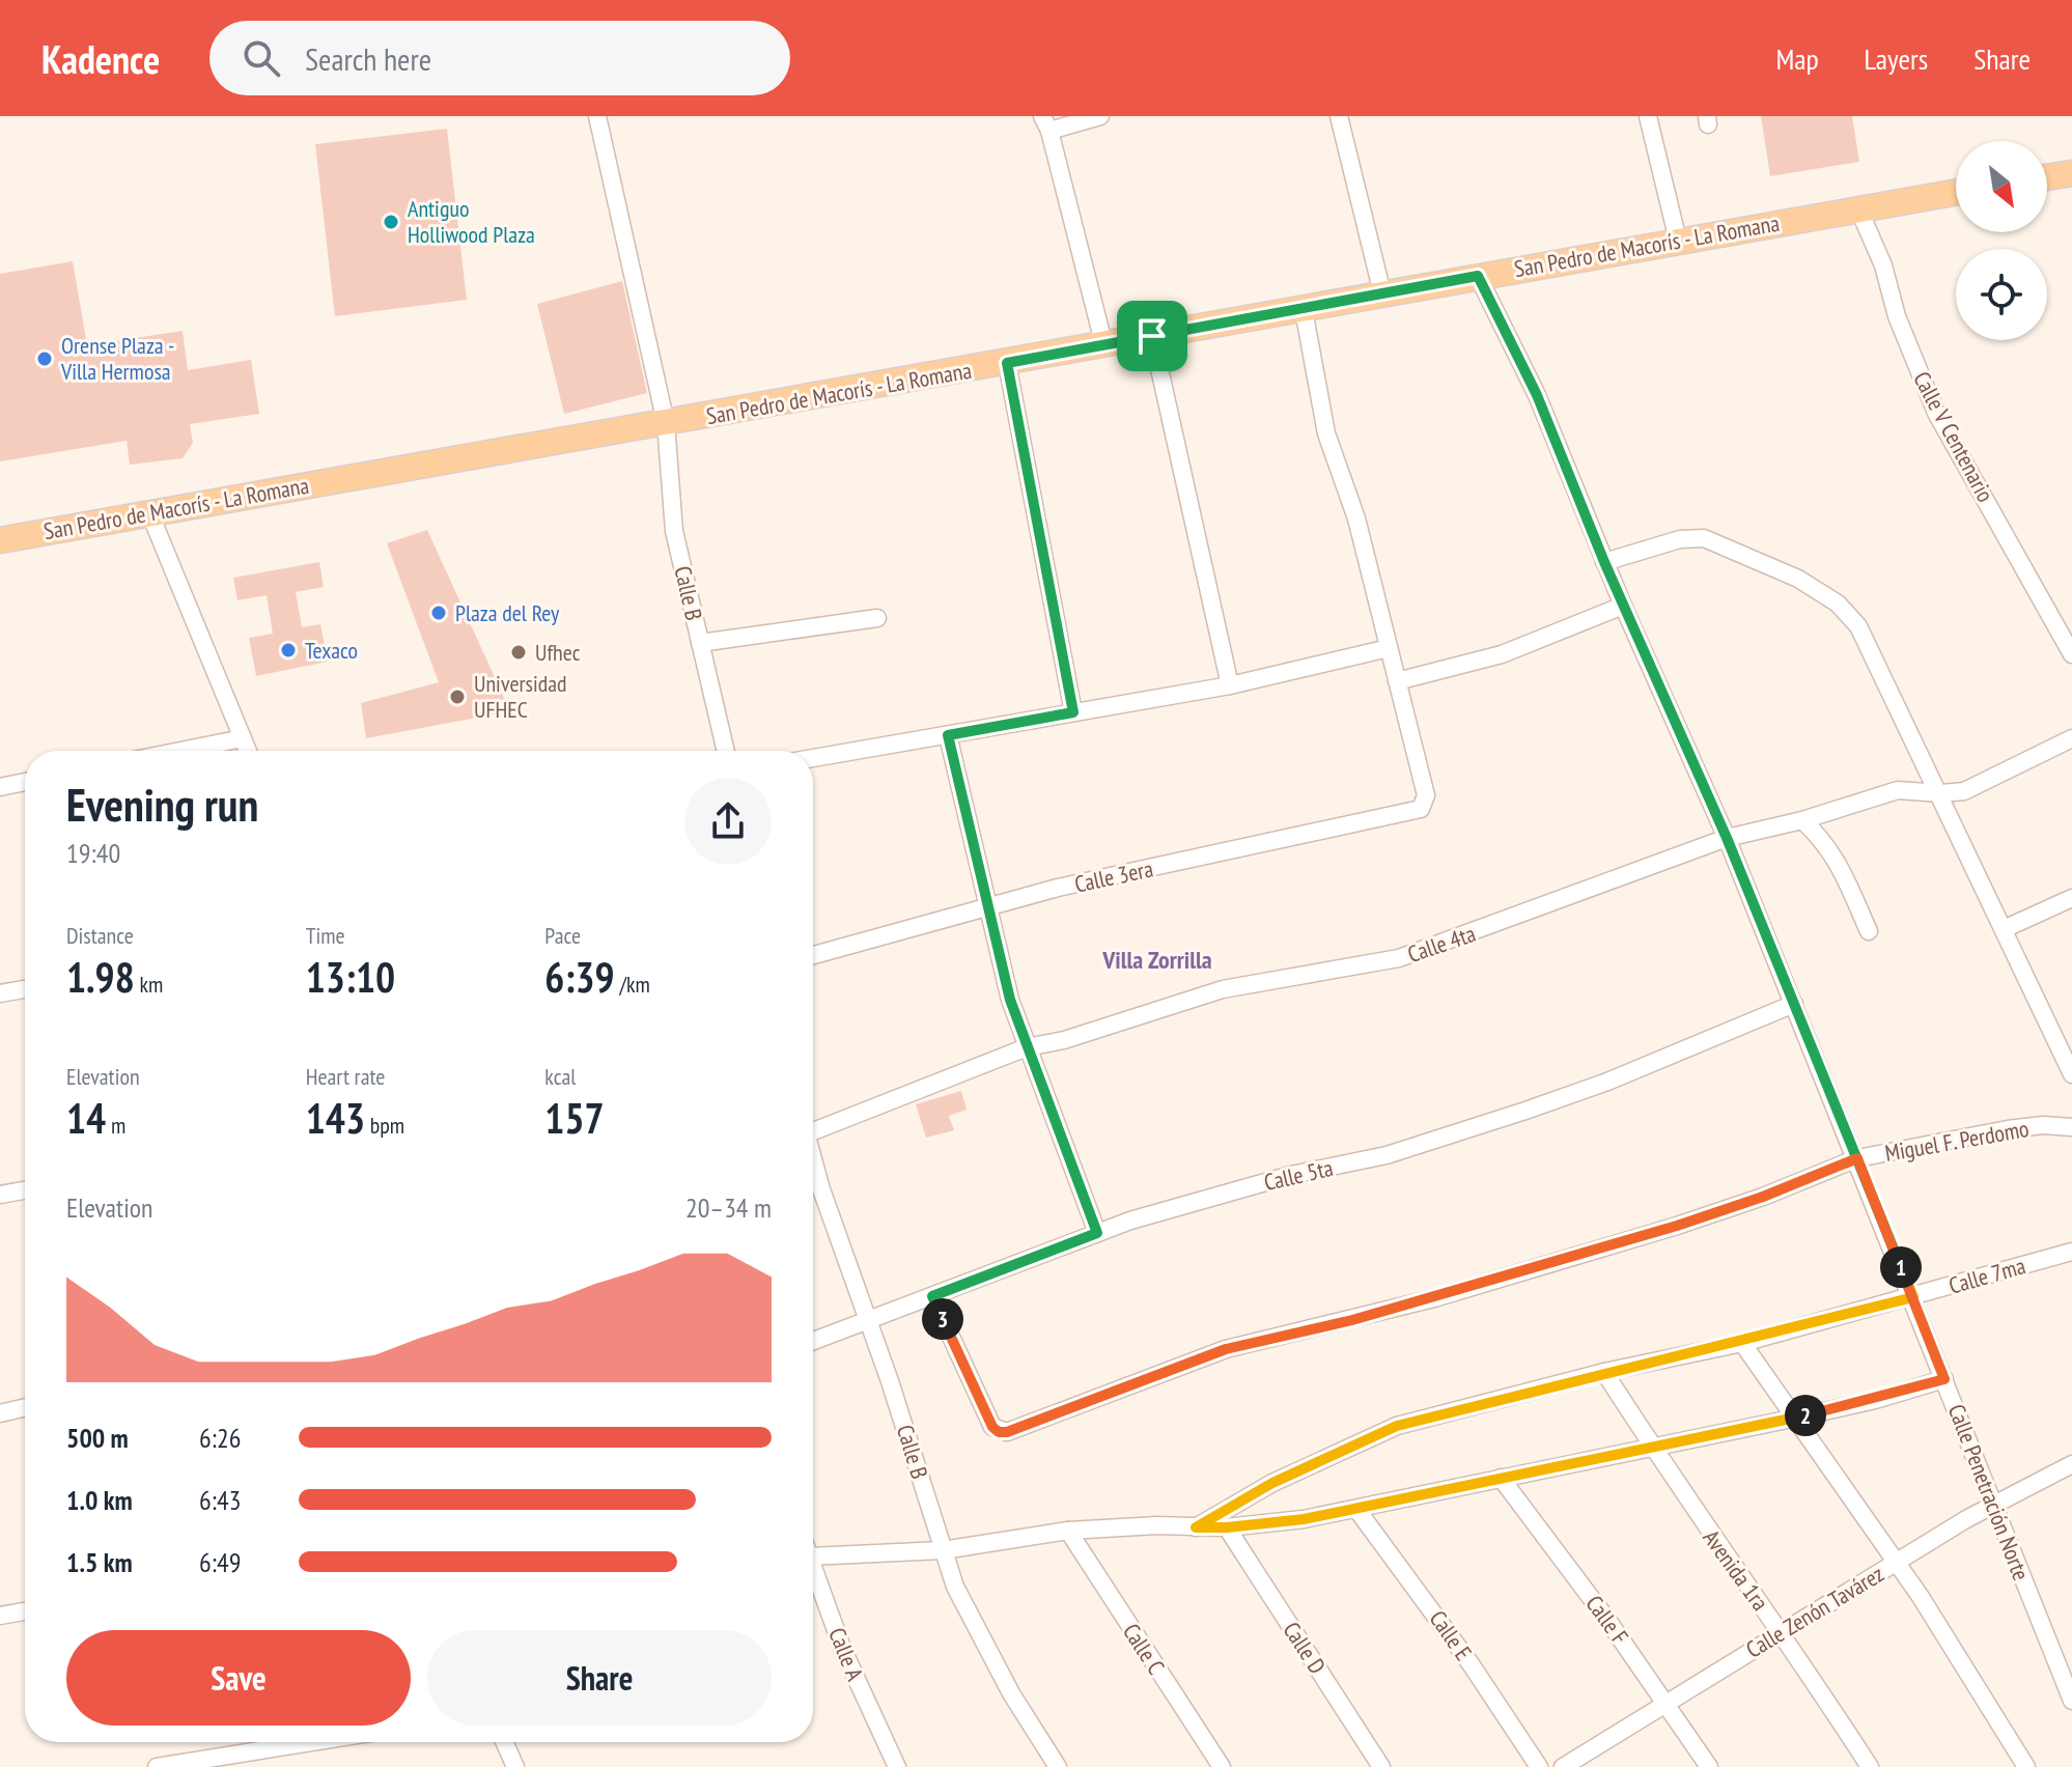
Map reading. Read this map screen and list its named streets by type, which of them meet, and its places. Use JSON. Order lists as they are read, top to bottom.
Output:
{
  "streets": {
    "main road": ["San Pedro de Macorís - La Romana"],
    "street": [
      "Calle V Centenario",
      "Calle B",
      "Calle 3era",
      "Calle 4ta",
      "Miguel F. Perdomo",
      "Calle 5ta",
      "Calle 7ma",
      "Calle Penetración Norte",
      "Avenida 1ra",
      "Calle Zenón Tavárez",
      "Calle F",
      "Calle E",
      "Calle D",
      "Calle C",
      "Calle A"
    ]
  },
  "crossings": [
    ["San Pedro de Macorís - La Romana", "Calle V Centenario"],
    ["San Pedro de Macorís - La Romana", "Calle B"],
    ["San Pedro de Macorís - La Romana", "Calle Penetración Norte"],
    ["Calle B", "Calle 5ta"],
    ["Calle 4ta", "Calle Penetración Norte"],
    ["Miguel F. Perdomo", "Calle 5ta"],
    ["Miguel F. Perdomo", "Calle Penetración Norte"],
    ["Calle 5ta", "Calle Penetración Norte"],
    ["Calle 7ma", "Calle Penetración Norte"],
    ["Calle 7ma", "Avenida 1ra"],
    ["Calle Penetración Norte", "Calle Zenón Tavárez"],
    ["Avenida 1ra", "Calle Zenón Tavárez"],
    ["Calle Zenón Tavárez", "Calle F"]
  ],
  "districts": ["Villa Zorrilla"],
  "places": [
    "Antiguo Holliwood Plaza",
    "Orense Plaza - Villa Hermosa",
    "Plaza del Rey",
    "Texaco",
    "Ufhec",
    "Universidad UFHEC"
  ],
  "north": "bottom right",
  "page": {
    "header": "Kadence",
    "search": "Search here",
    "nav": ["Map", "Layers", "Share"],
    "heading": ["Evening run", "19:40"],
    "stats": [
      ["Distance", "1.98 km"],
      ["Time", "13:10"],
      ["Pace", "6:39 /km"],
      ["Elevation", "14 m"],
      ["Heart rate", "143 bpm"],
      ["kcal", "157"]
    ],
    "chart": ["Elevation", "20–34 m"],
    "pins": ["1", "3", "2"],
    "list": [
      {
        "name": "500 m",
        "note": "6:26"
      },
      {
        "name": "1.0 km",
        "note": "6:43"
      },
      {
        "name": "1.5 km",
        "note": "6:49"
      }
    ],
    "buttons": ["Save", "Share"]
  }
}
